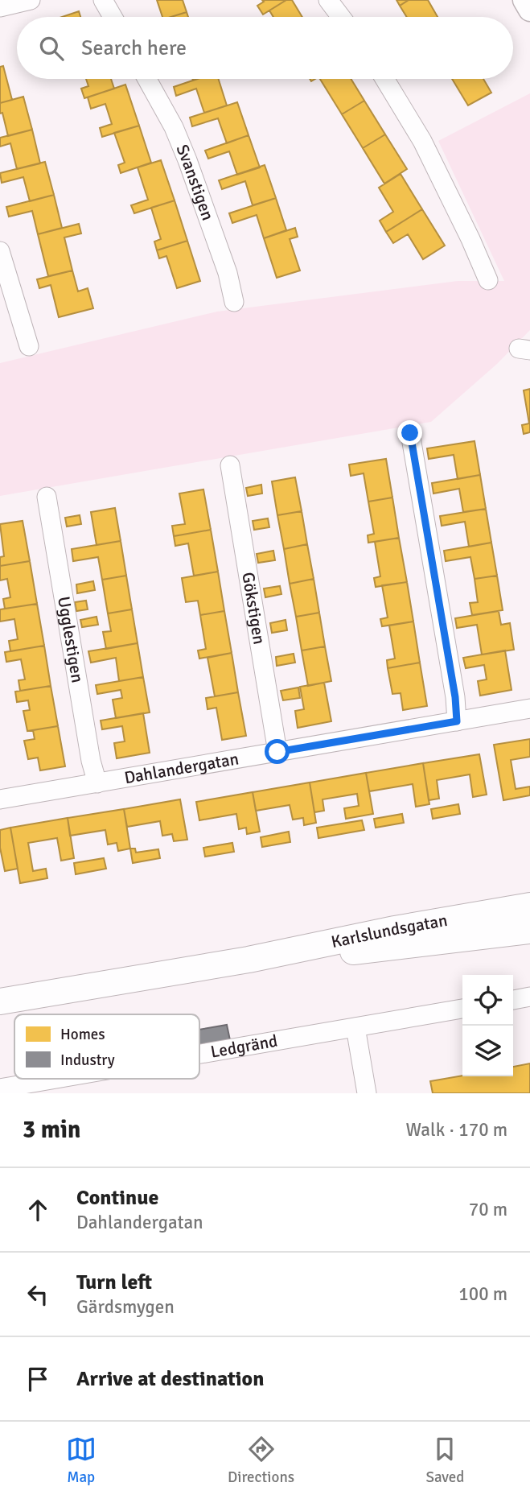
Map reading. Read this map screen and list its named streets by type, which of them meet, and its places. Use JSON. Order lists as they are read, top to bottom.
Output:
{
  "streets": {
    "main road": ["Karlslundsgatan"],
    "street": [
      "Svanstigen",
      "Gökstigen",
      "Ugglestigen",
      "Dahlandergatan",
      "Ledgränd"
    ]
  },
  "crossings": [
    ["Gökstigen", "Dahlandergatan"],
    ["Ugglestigen", "Dahlandergatan"]
  ],
  "legend": ["Homes", "Industry"],
  "page": {
    "search": "Search here",
    "heading": ["3 min", "Walk · 170 m"],
    "list": [
      ["Continue", "Dahlandergatan", "70 m"],
      ["Turn left", "Gärdsmygen", "100 m"],
      "Arrive at destination"
    ],
    "nav": ["Map", "Directions", "Saved"]
  }
}
